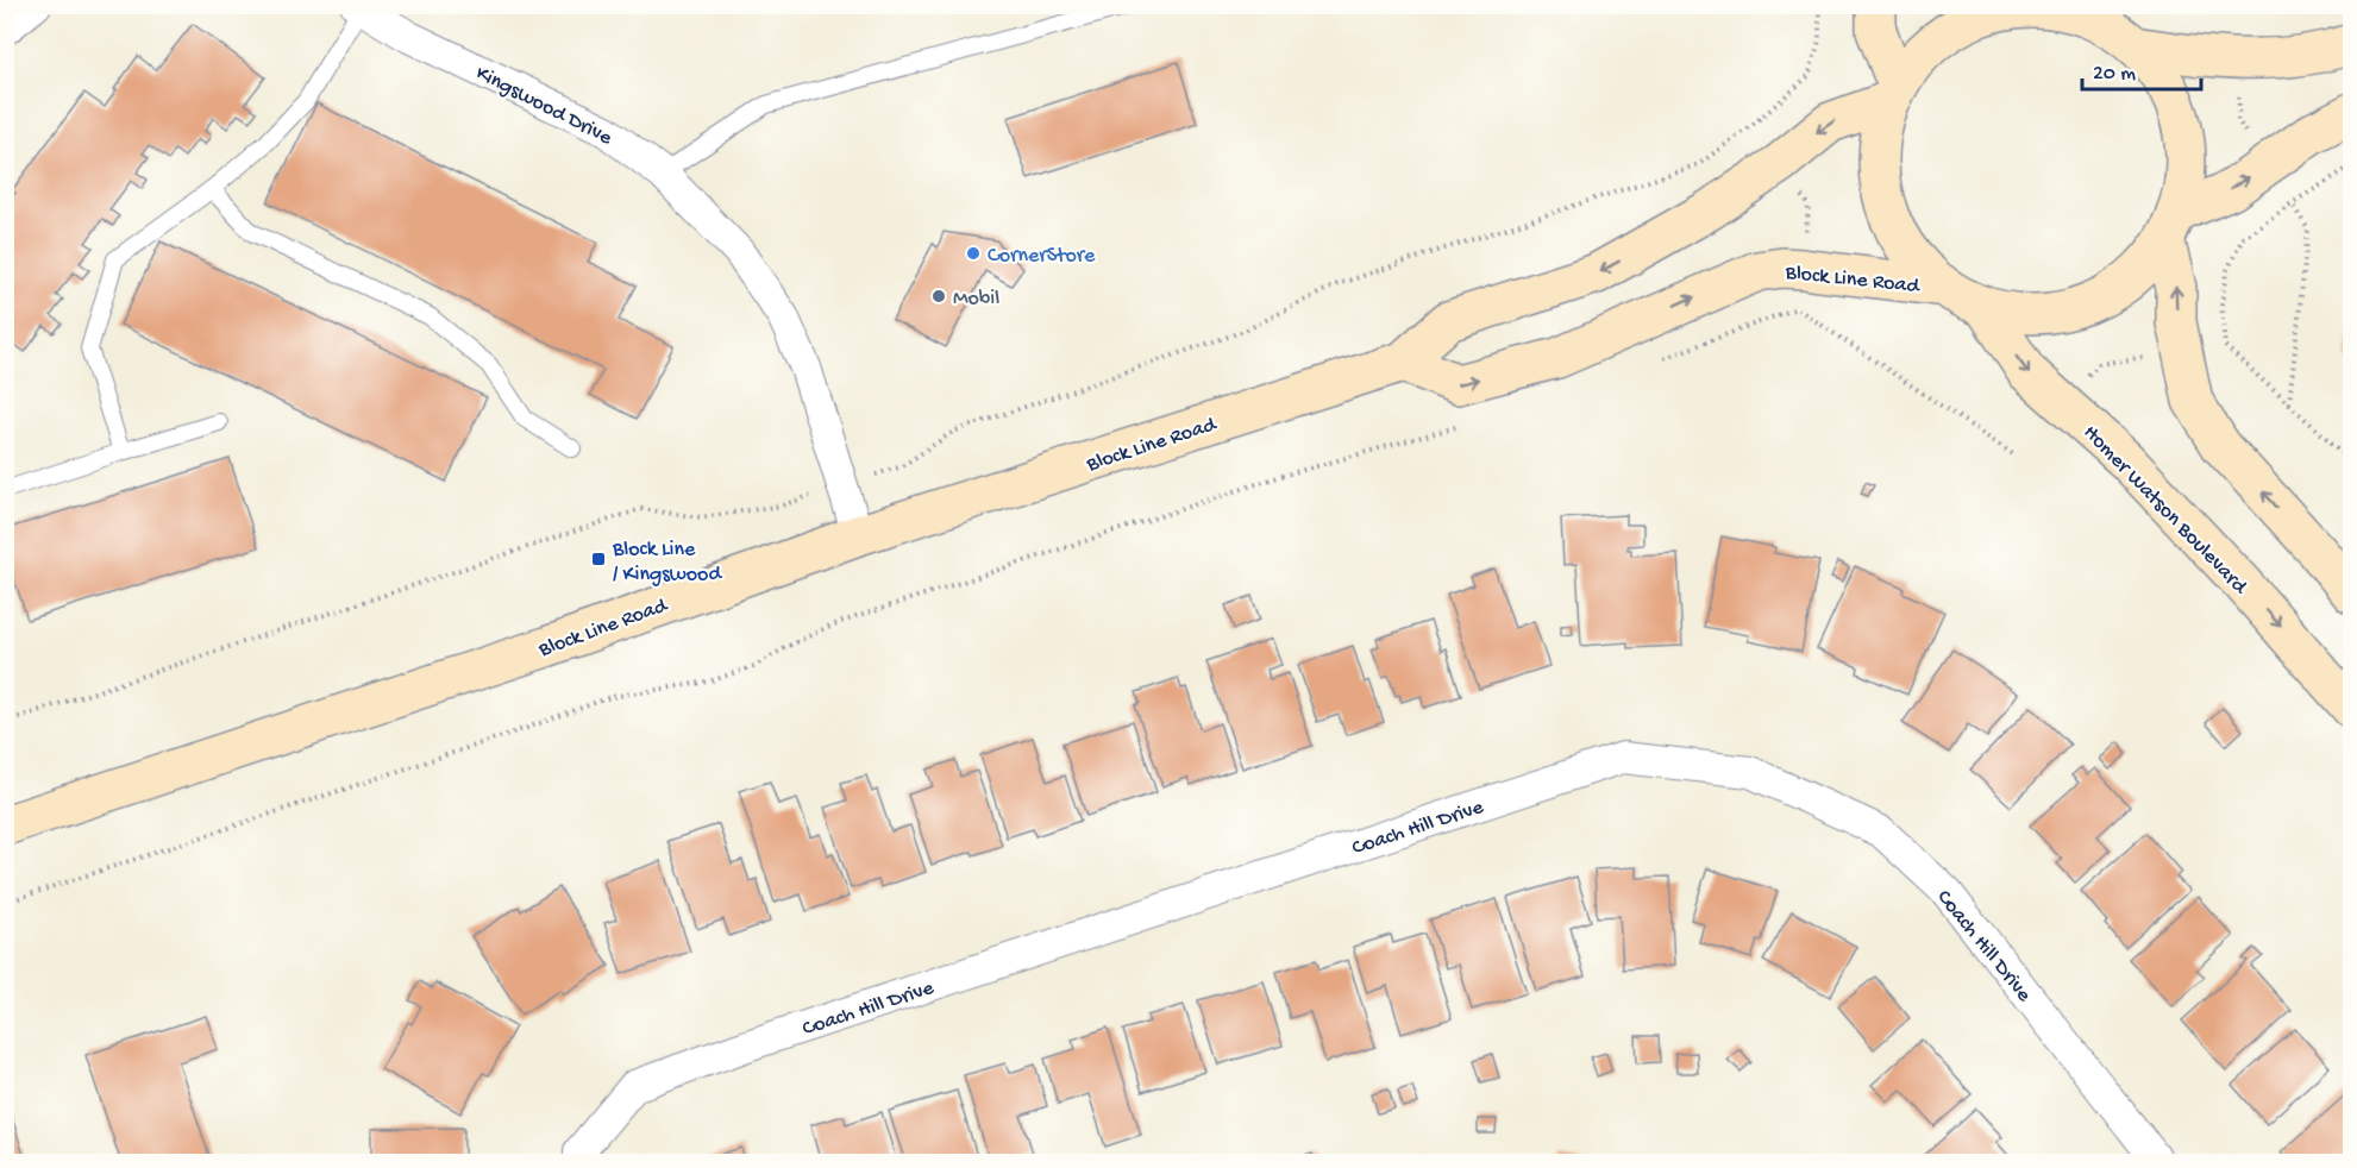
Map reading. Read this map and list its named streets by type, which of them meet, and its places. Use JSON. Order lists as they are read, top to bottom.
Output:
{
  "streets": {
    "street": [
      "Kingswood Drive",
      "Block Line Road",
      "Homer Watson Boulevard",
      "Coach Hill Drive"
    ]
  },
  "crossings": [
    ["Kingswood Drive", "Block Line Road"]
  ],
  "places": {
    "other": ["CornerStore", "Mobil"],
    "transit": ["Block Line / Kingswood"]
  },
  "scale_bar": "20 m"
}
